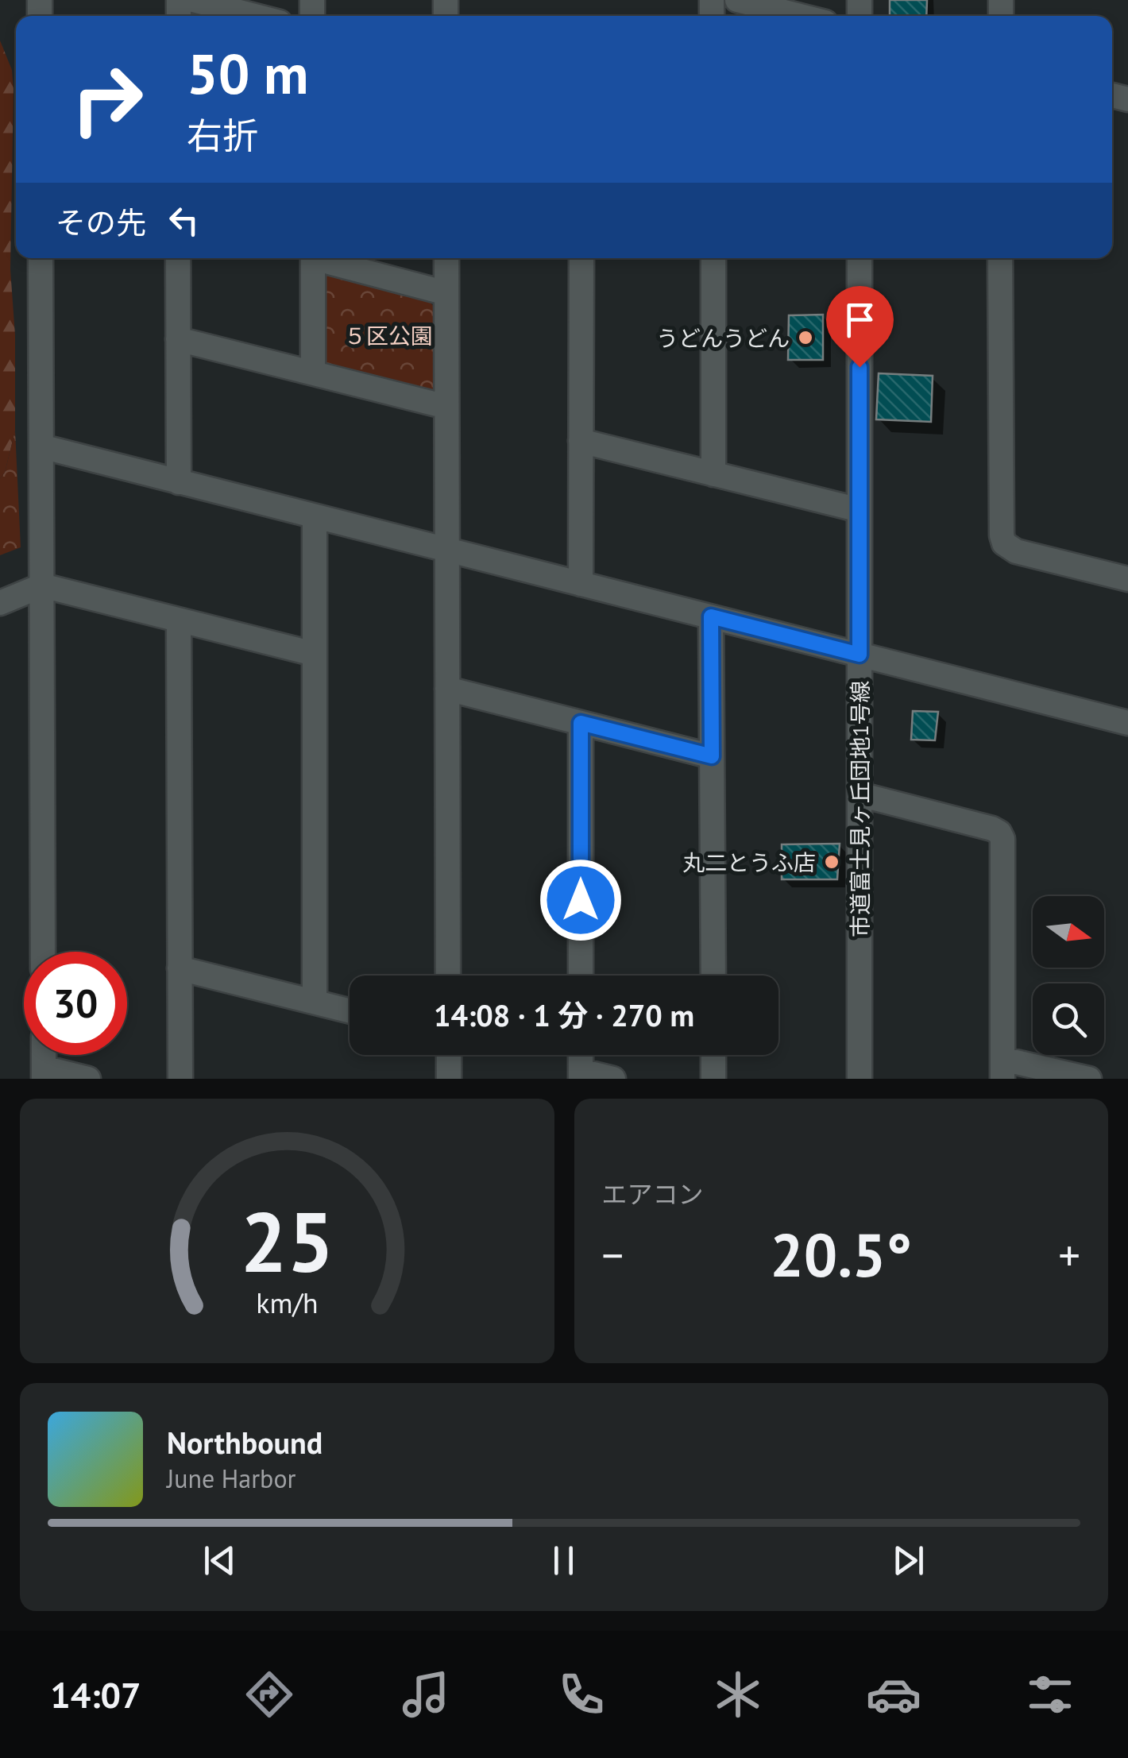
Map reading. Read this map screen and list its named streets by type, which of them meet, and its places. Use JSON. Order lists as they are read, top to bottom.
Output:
{
  "streets": {
    "street": ["市道富士見ヶ丘団地1号線"]
  },
  "parks": ["５区公園"],
  "places": ["うどんうどん", "丸二とうふ店"],
  "north": "right",
  "page": {
    "turn": ["50 m", "右折"],
    "then": "その先",
    "limit": "30",
    "trip": "14:08 · 1 分 · 270 m",
    "tile": "エアコン",
    "heat": ["−", "20.5°", "+"],
    "song": ["Northbound", "June Harbor"],
    "tabs": "14:07",
    "gauge": ["25", "km/h"]
  }
}
